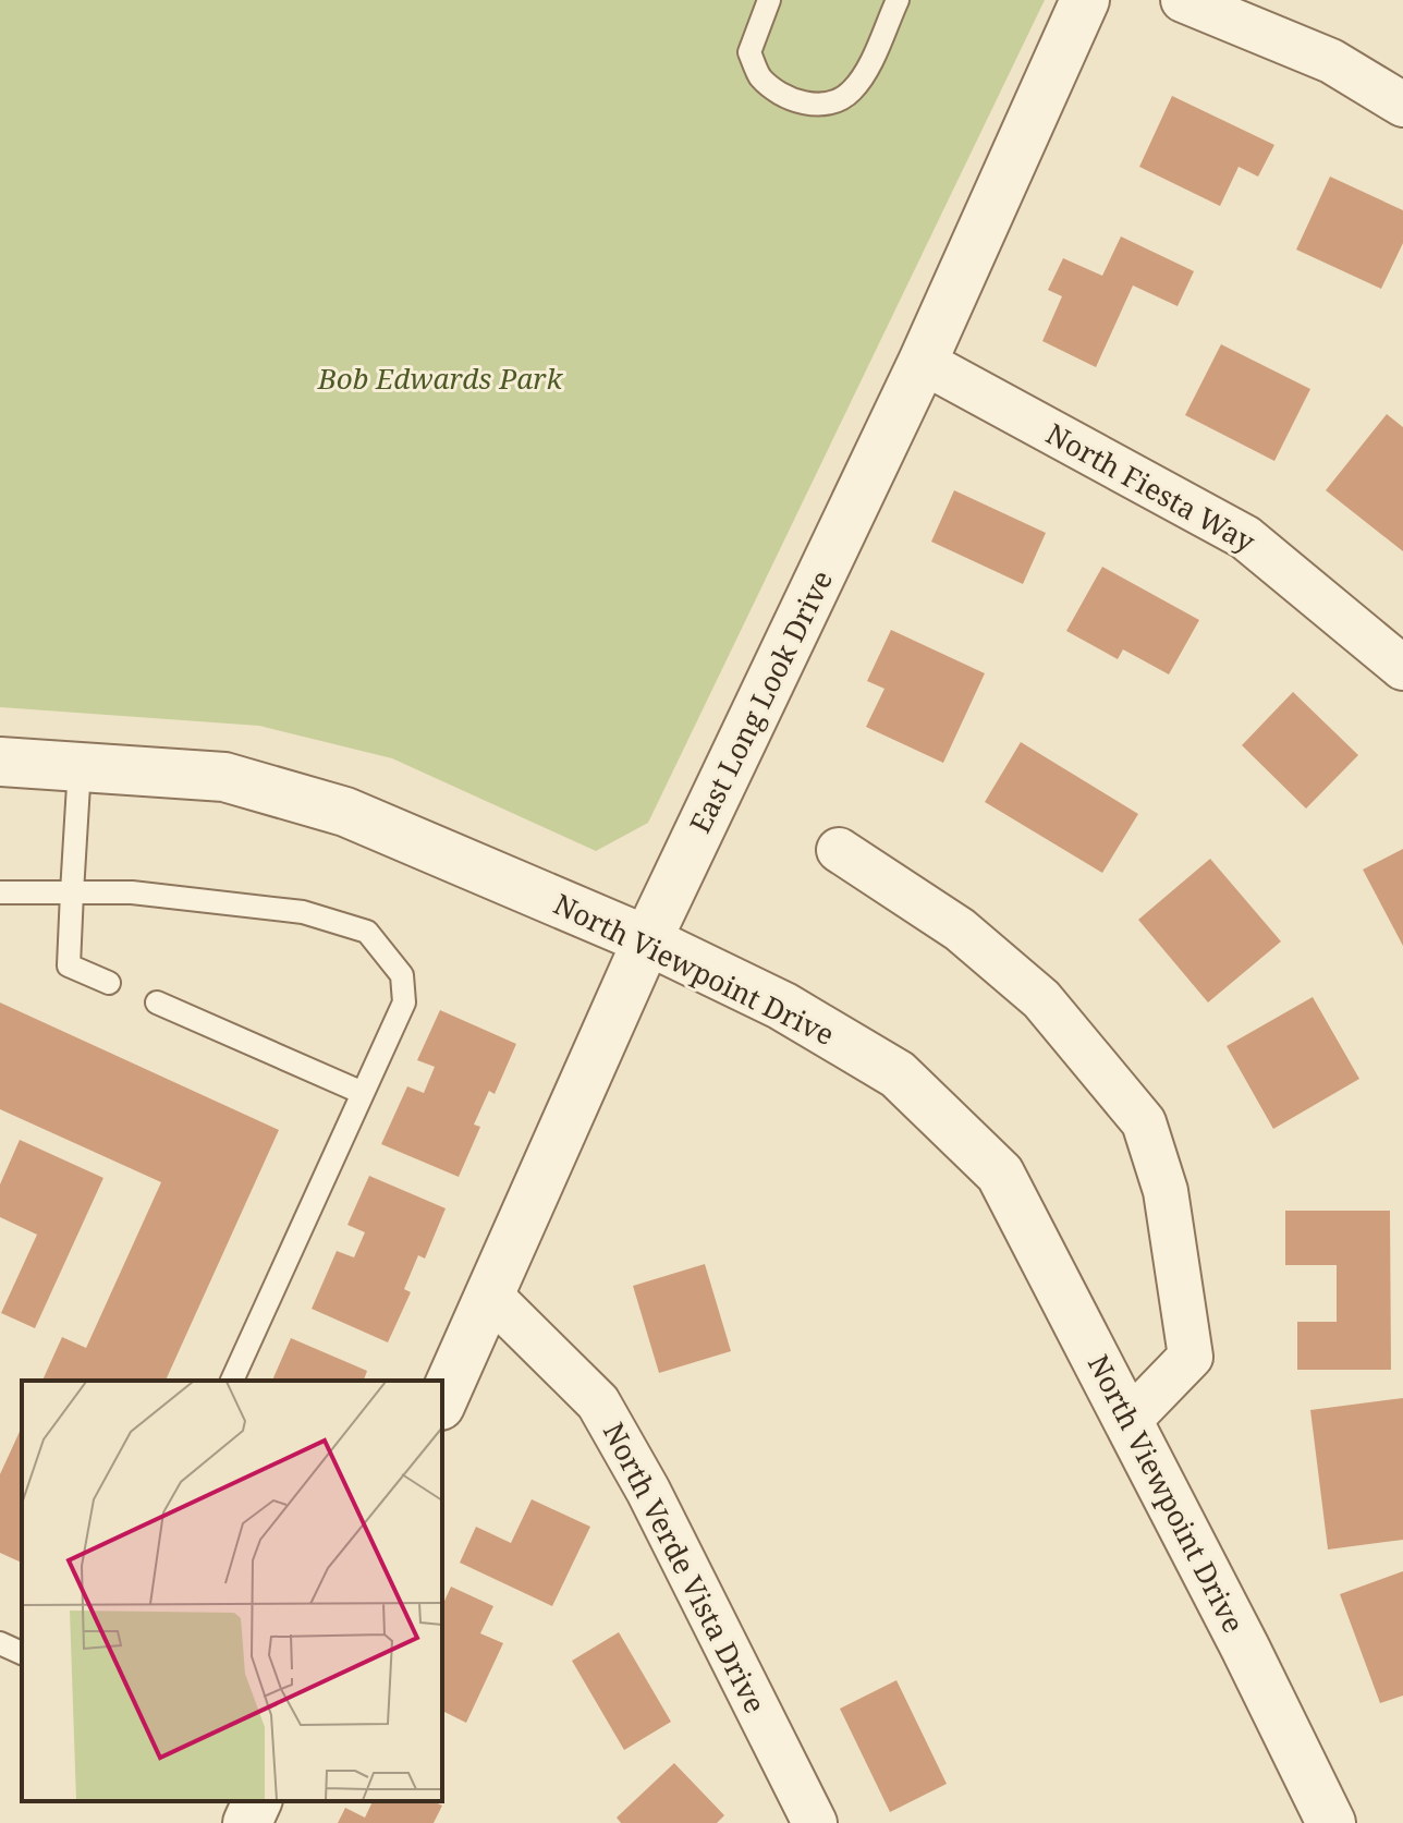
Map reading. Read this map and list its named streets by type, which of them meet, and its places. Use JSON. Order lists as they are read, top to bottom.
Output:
{
  "streets": {
    "street": [
      "North Fiesta Way",
      "East Long Look Drive",
      "North Viewpoint Drive",
      "North Verde Vista Drive"
    ]
  },
  "crossings": [
    ["North Fiesta Way", "East Long Look Drive"],
    ["East Long Look Drive", "North Viewpoint Drive"],
    ["East Long Look Drive", "North Verde Vista Drive"]
  ],
  "parks": ["Bob Edwards Park"]
}
